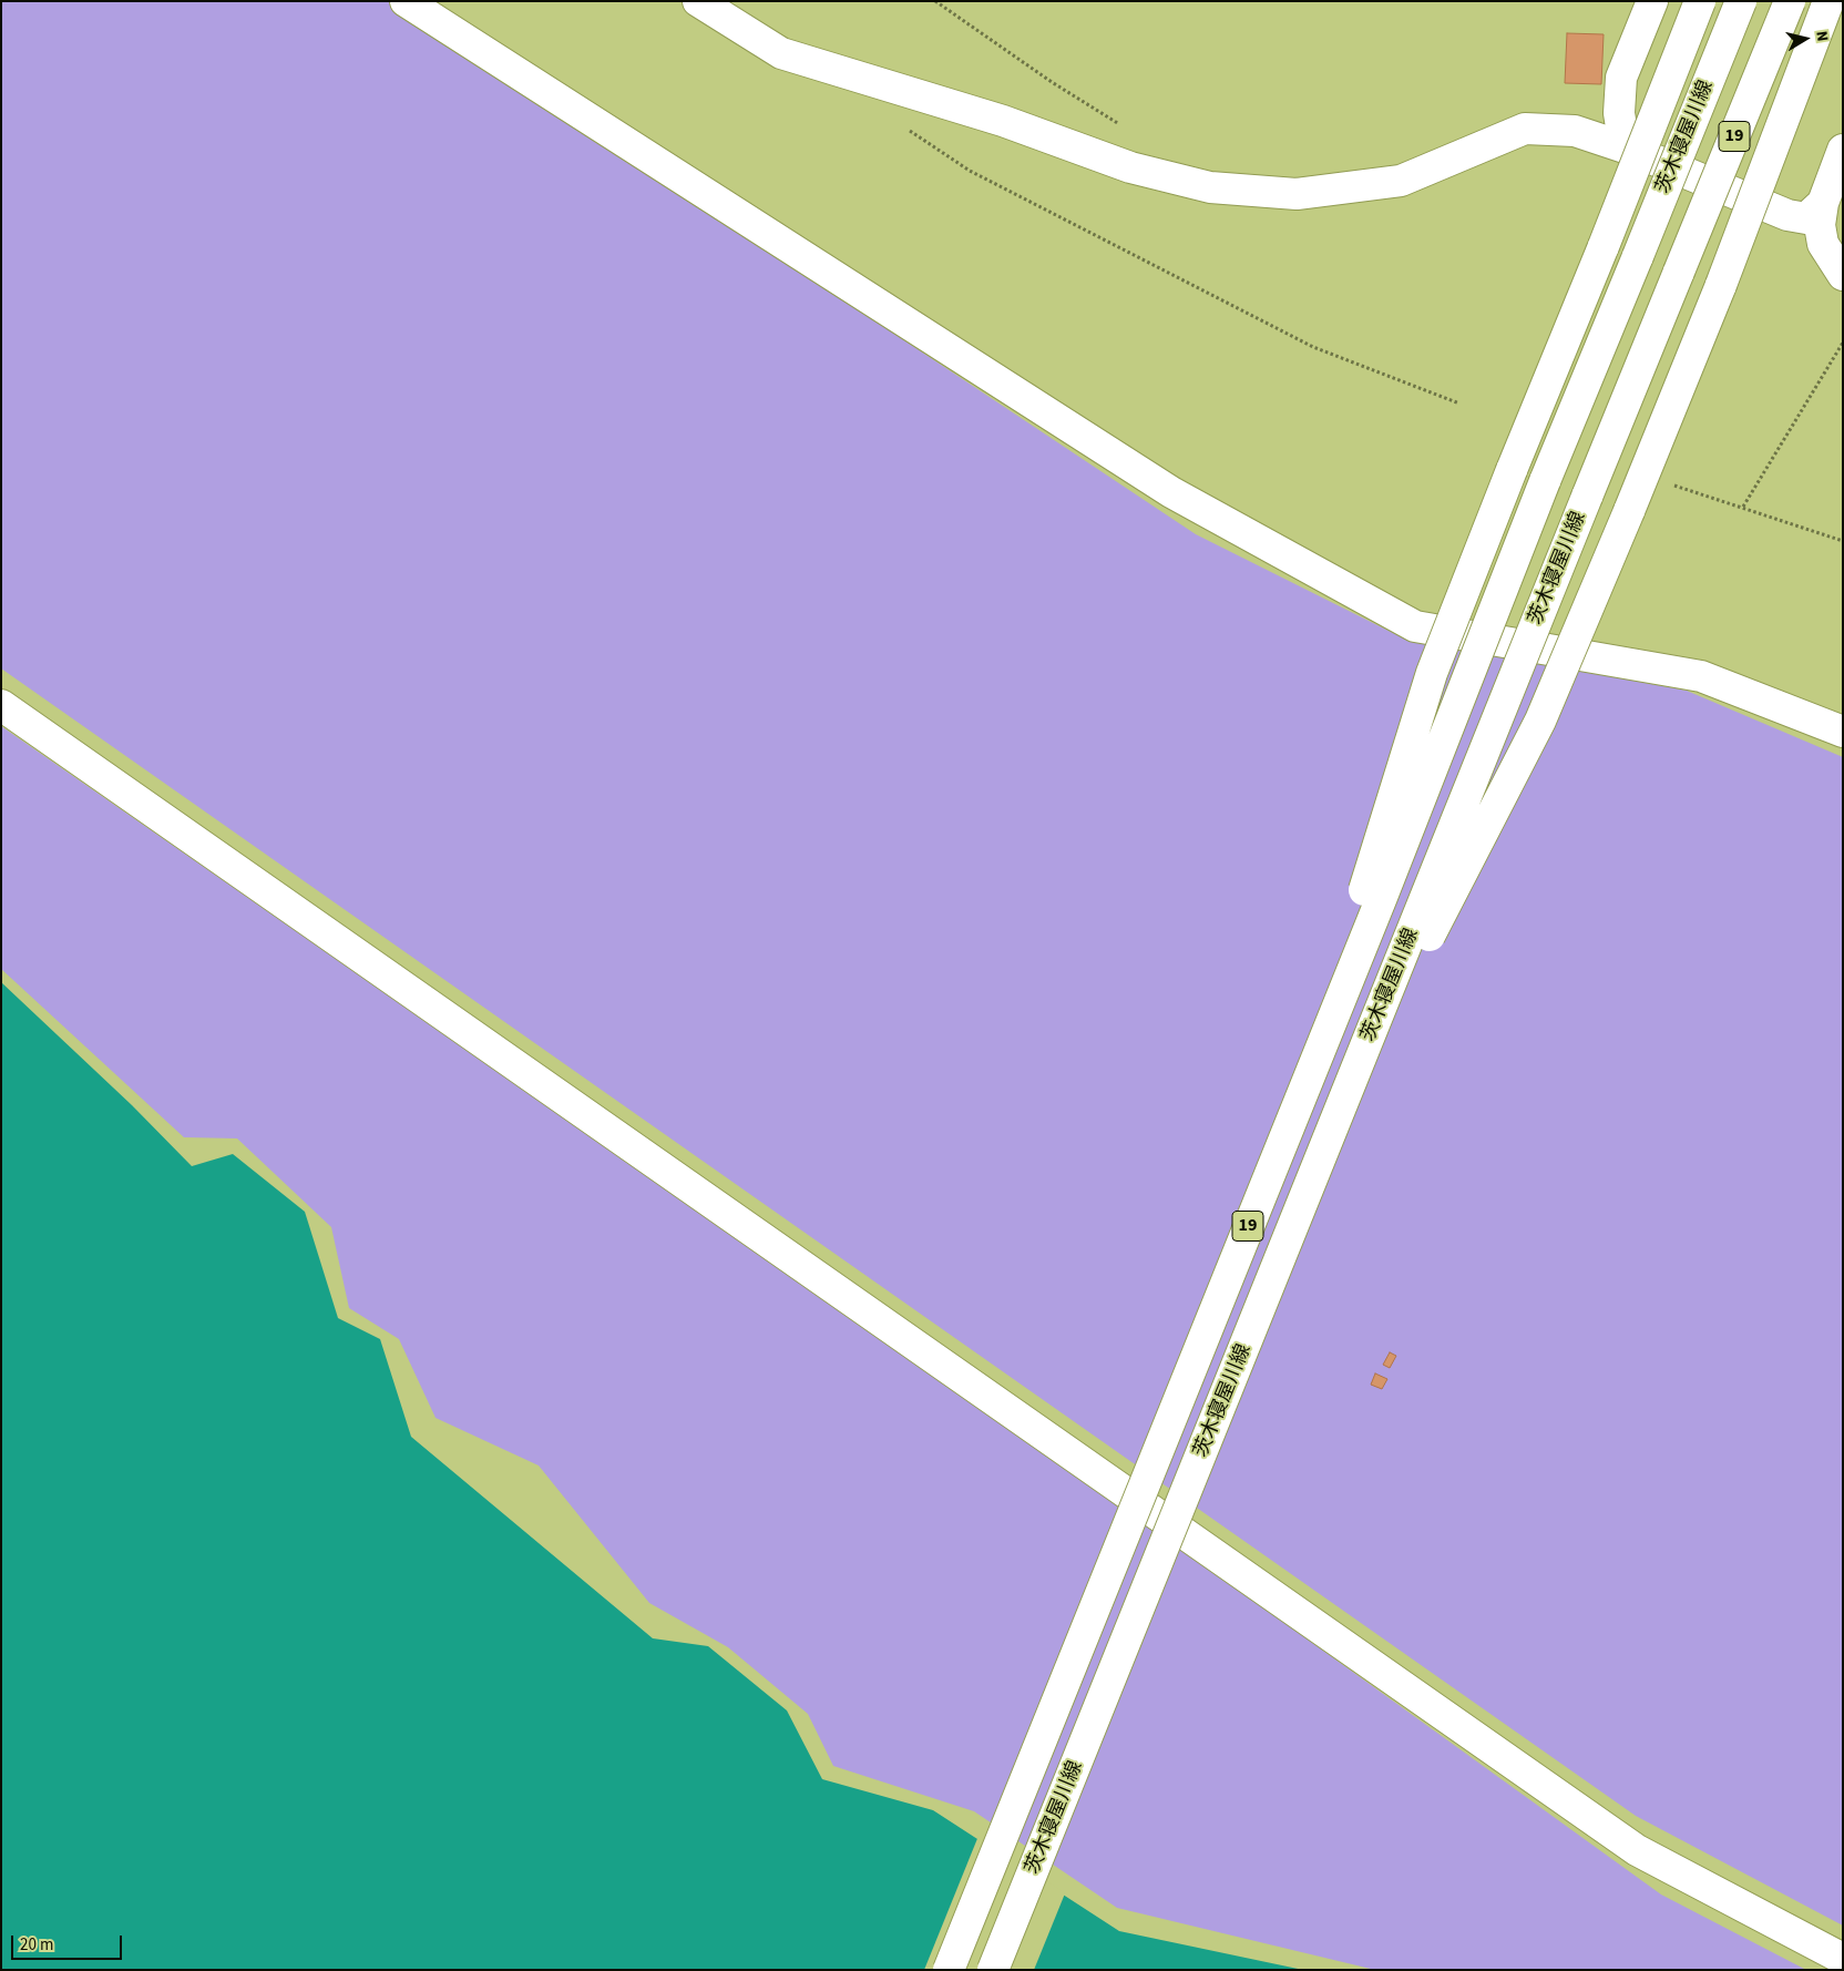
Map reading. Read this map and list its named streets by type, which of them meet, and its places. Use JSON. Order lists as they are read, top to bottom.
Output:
{
  "streets": {
    "main road": ["19", "茨木寝屋川線"]
  },
  "scale_bar": "20 m",
  "north": "right"
}
